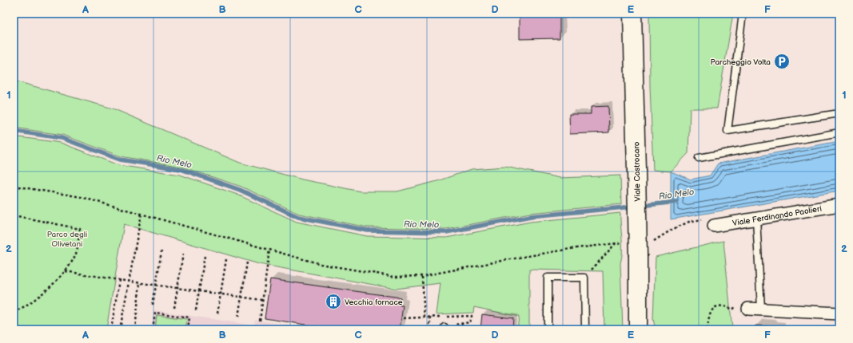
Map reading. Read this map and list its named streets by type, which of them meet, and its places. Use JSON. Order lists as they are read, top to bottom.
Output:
{
  "streets": {
    "street": ["Viale Castrocaro", "Viale Ferdinando Paolieri"]
  },
  "water": ["Rio Melo"],
  "parks": ["Parco degli Olivetani"],
  "places": {
    "parking": ["Parcheggio Volta"],
    "building": ["Vecchia fornace"]
  },
  "grid": {
    "columns": [
      "A",
      "B",
      "C",
      "D",
      "E",
      "F"
    ],
    "rows": ["1", "2"]
  }
}
